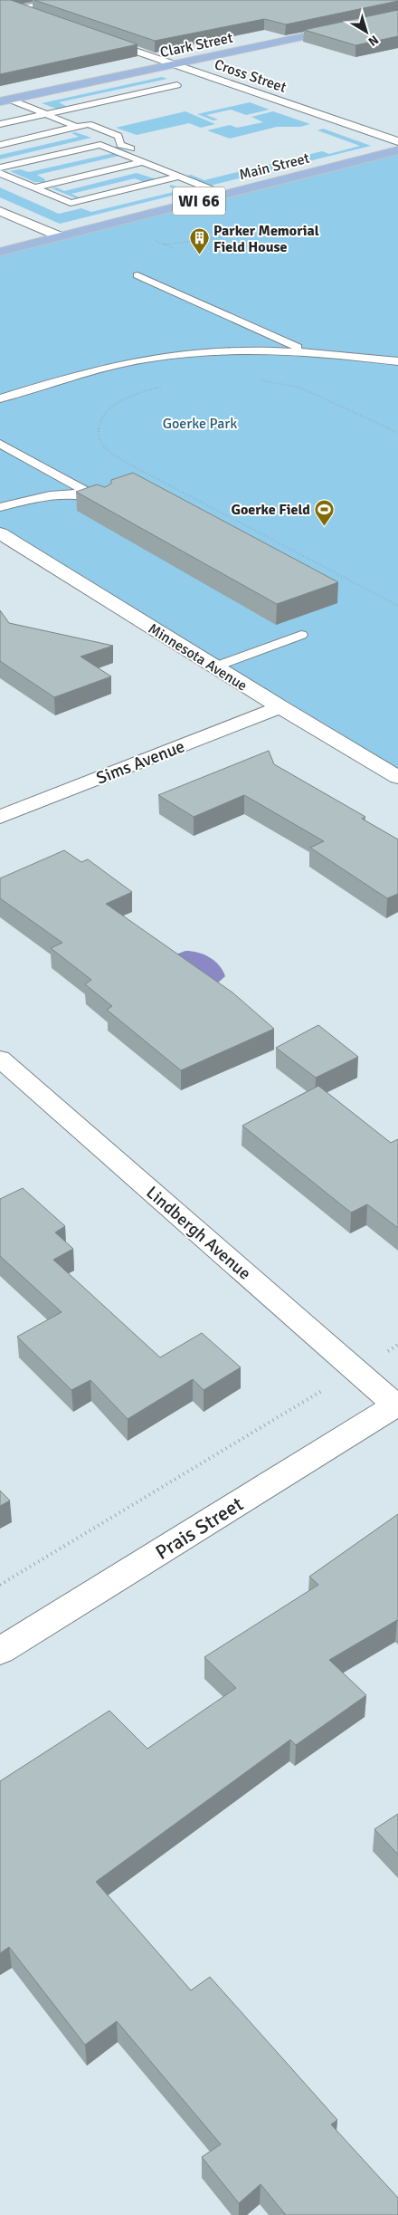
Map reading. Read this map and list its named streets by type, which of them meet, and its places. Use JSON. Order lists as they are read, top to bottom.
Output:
{
  "streets": {
    "main road": ["Clark Street", "Main Street", "WI 66"],
    "street": [
      "Cross Street",
      "Minnesota Avenue",
      "Sims Avenue",
      "Lindbergh Avenue",
      "Prais Street"
    ]
  },
  "crossings": [
    ["Clark Street", "Cross Street"],
    ["Minnesota Avenue", "Sims Avenue"],
    ["Lindbergh Avenue", "Prais Street"]
  ],
  "parks": ["Goerke Park"],
  "places": {
    "building": ["Parker Memorial Field House"],
    "sports": ["Goerke Field"]
  },
  "north": "bottom right"
}
